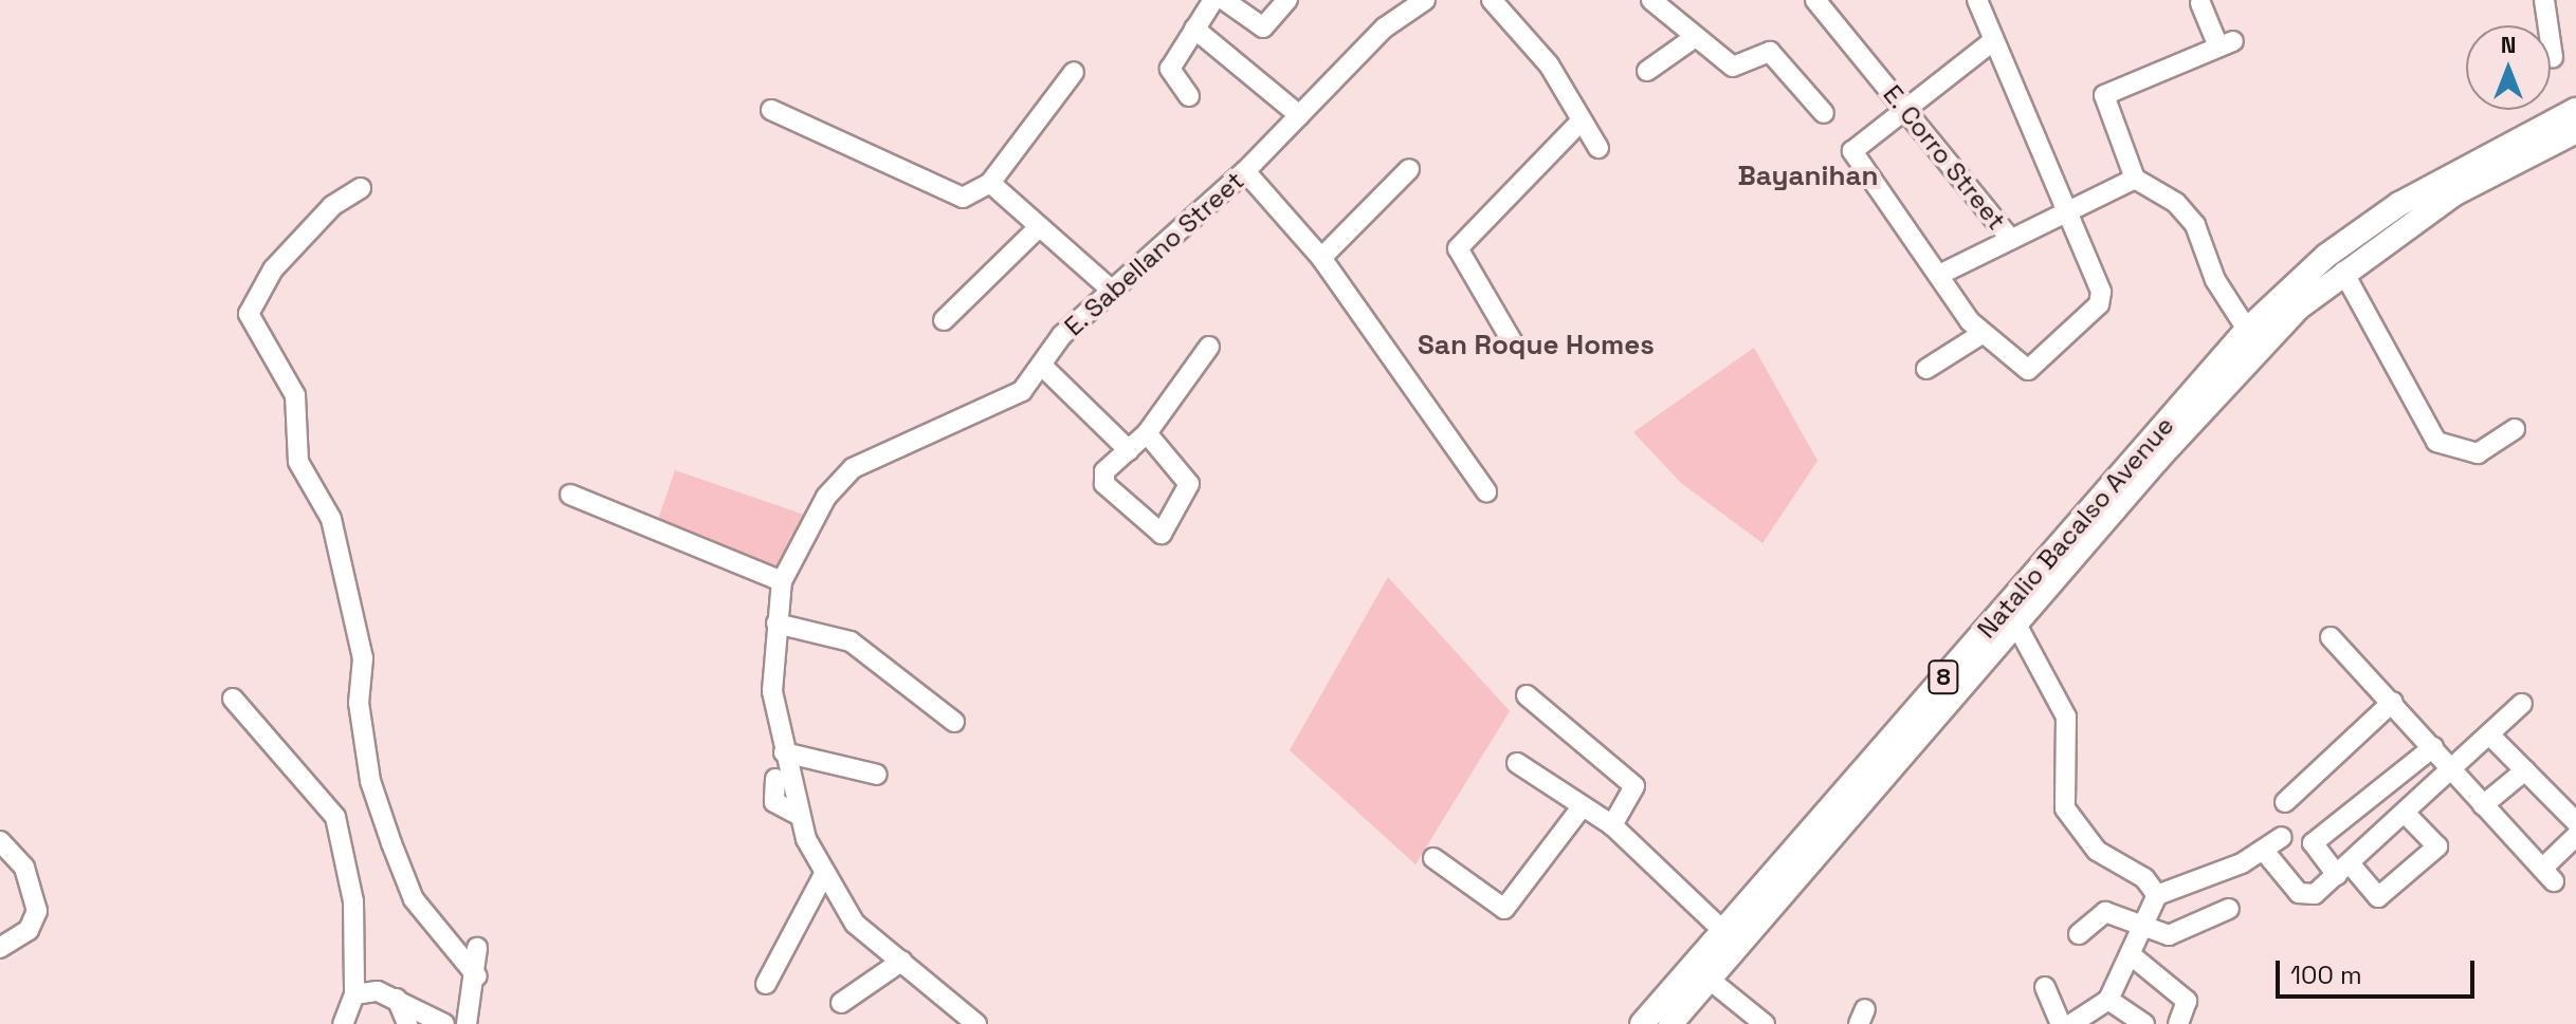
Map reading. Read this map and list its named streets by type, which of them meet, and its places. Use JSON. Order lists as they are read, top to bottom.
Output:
{
  "streets": {
    "main road": ["Natalio Bacalso Avenue", "8"],
    "street": ["E. Corro Street", "E. Sabellano Street"]
  },
  "districts": ["Bayanihan", "San Roque Homes"],
  "scale_bar": "100 m",
  "north": "top"
}
